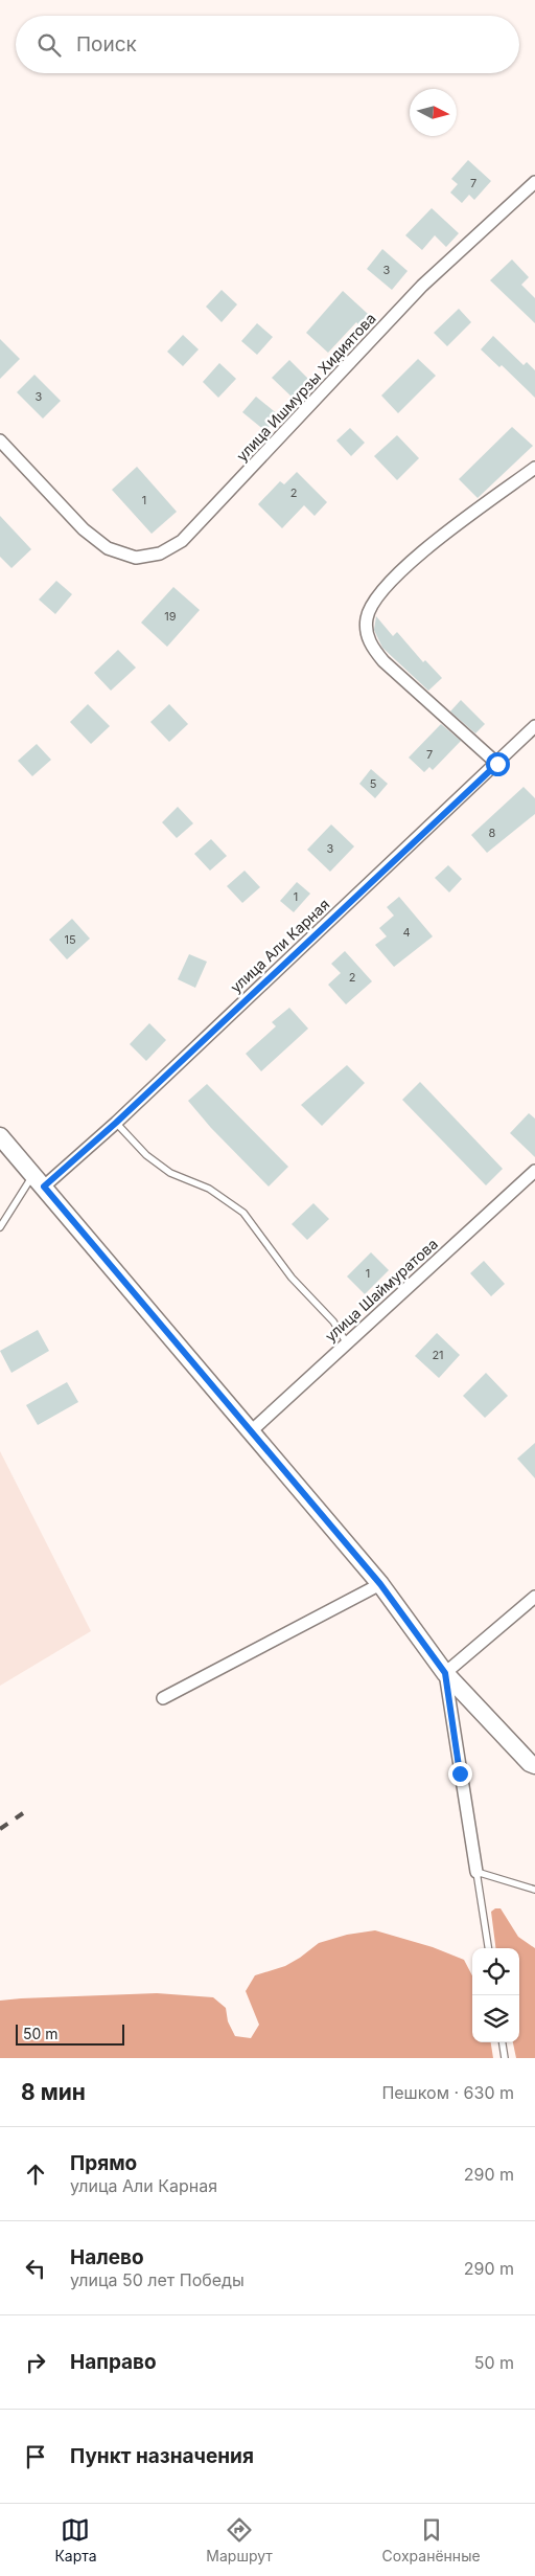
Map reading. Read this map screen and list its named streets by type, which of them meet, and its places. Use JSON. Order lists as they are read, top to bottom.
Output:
{
  "streets": {
    "street": ["улица Ишмурзы Хидиятова", "улица Али Карная", "улица Шаймуратова"]
  },
  "house_numbers": [
    "7",
    "3",
    "3",
    "2",
    "1",
    "19",
    "7",
    "5",
    "8",
    "3",
    "1",
    "4",
    "15",
    "2",
    "1",
    "21"
  ],
  "scale_bar": "50 m",
  "north": "right",
  "page": {
    "search": "Поиск",
    "scale": "50 m",
    "heading": ["8 мин", "Пешком · 630 m"],
    "list": [
      ["Прямо", "улица Али Карная", "290 m"],
      ["Налево", "улица 50 лет Победы", "290 m"],
      ["Направо", "50 m"],
      "Пункт назначения"
    ],
    "nav": ["Карта", "Маршрут", "Сохранённые"]
  }
}
